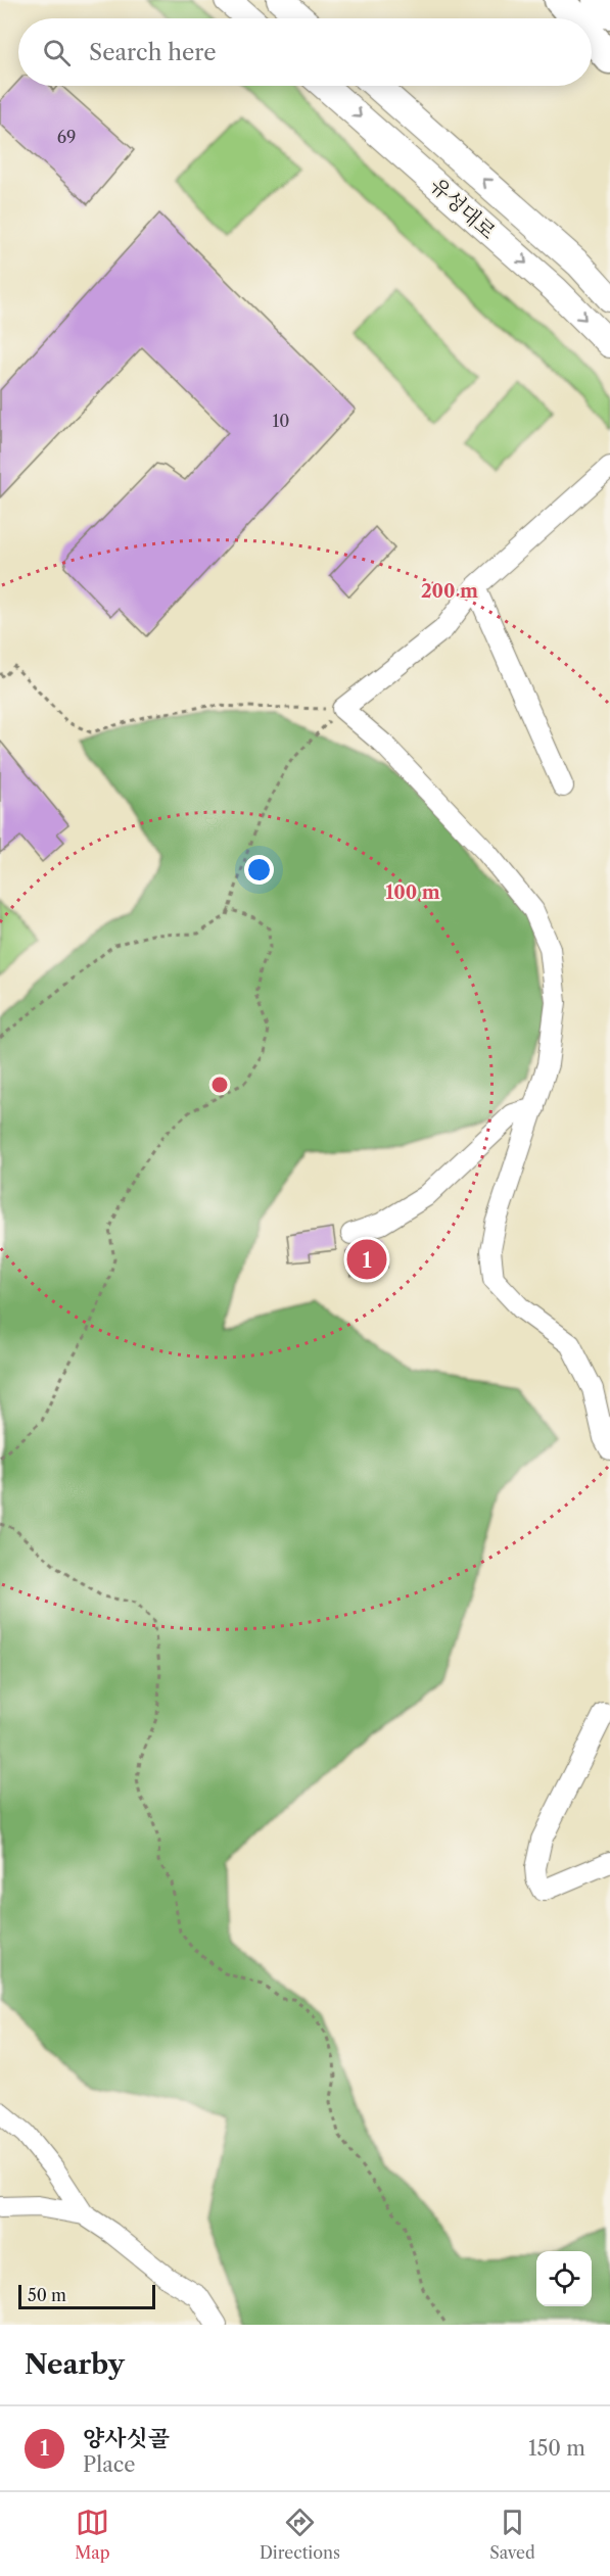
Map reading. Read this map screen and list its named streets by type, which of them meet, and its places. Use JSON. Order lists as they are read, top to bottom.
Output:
{
  "streets": {
    "main road": ["유성대로"]
  },
  "house_numbers": ["69", "10"],
  "scale_bar": "50 m",
  "page": {
    "search": "Search here",
    "pins": "1",
    "scale": "50 m",
    "heading": "Nearby",
    "list": [
      {
        "mark": "1",
        "name": "양사싯골",
        "note": "Place",
        "value": "150 m"
      }
    ],
    "nav": ["Map", "Directions", "Saved"]
  },
  "rings": ["200 m", "100 m"]
}
